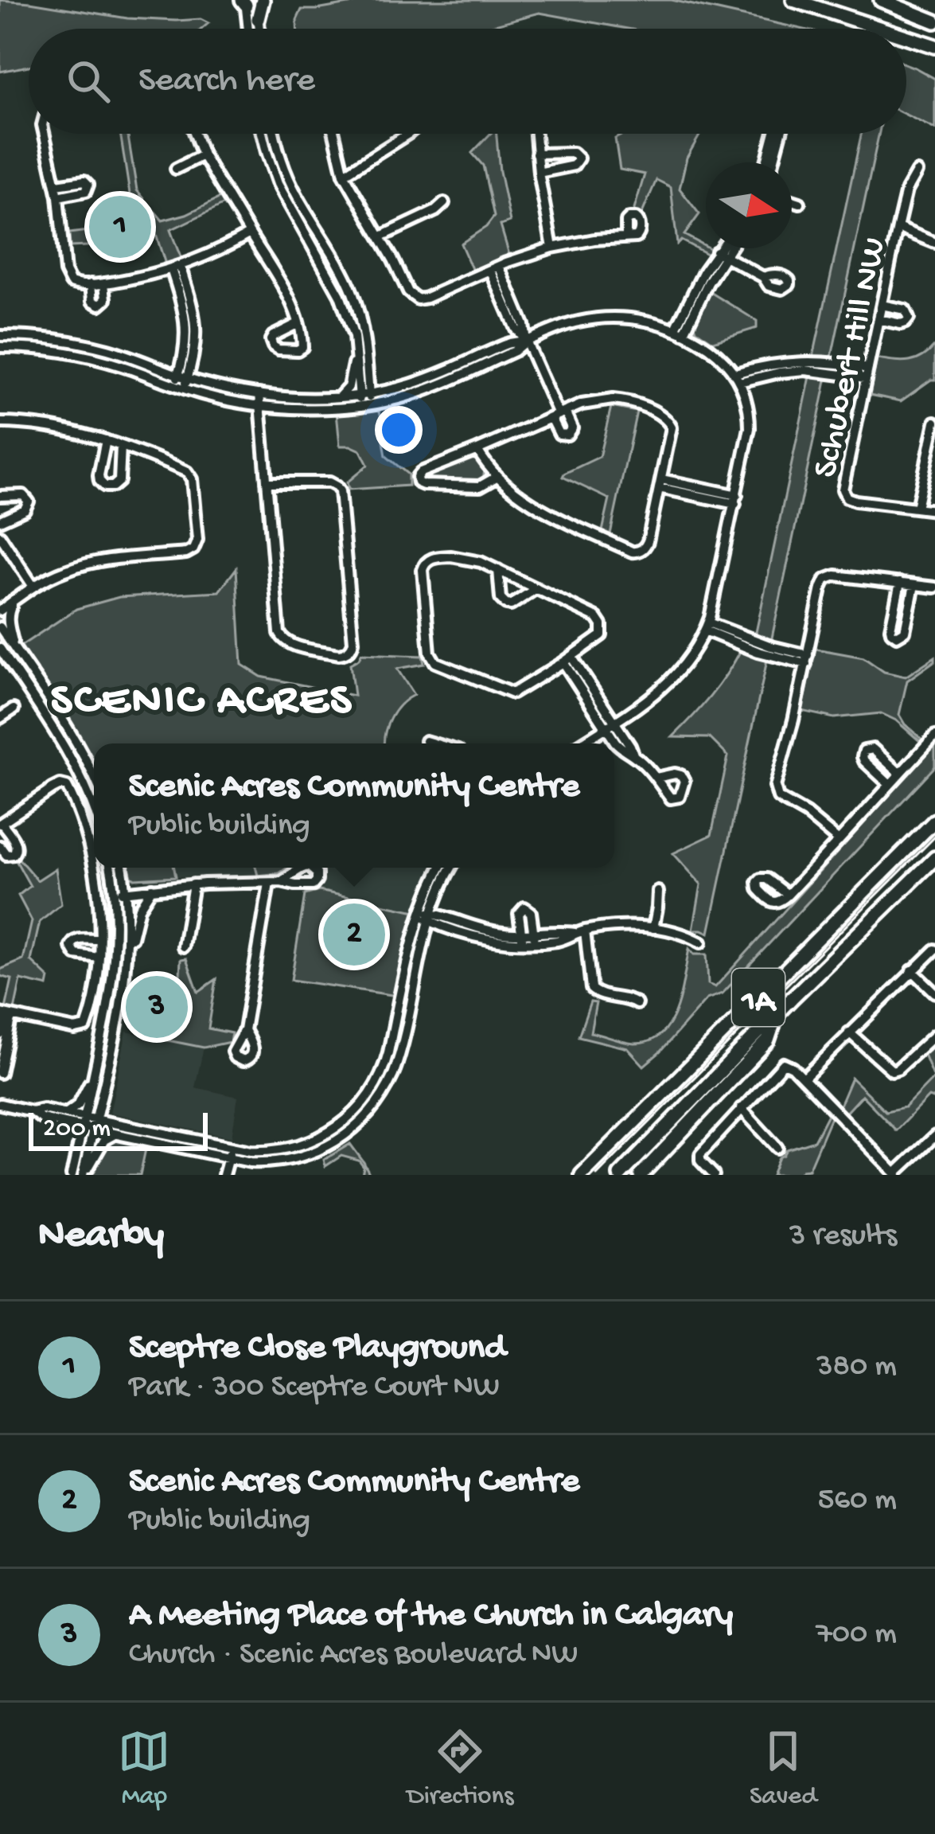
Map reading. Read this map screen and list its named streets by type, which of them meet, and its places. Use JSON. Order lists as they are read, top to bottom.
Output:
{
  "streets": {
    "highway": ["1A"],
    "street": ["Schubert Hill NW"]
  },
  "districts": ["SCENIC ACRES"],
  "scale_bar": "200 m",
  "north": "right",
  "page": {
    "search": "Search here",
    "pins": ["1", "2", "3"],
    "popup": ["Scenic Acres Community Centre", "Public building"],
    "scale": "200 m",
    "heading": ["Nearby", "3 results"],
    "list": [
      {
        "mark": "1",
        "name": "Sceptre Close Playground",
        "note": "Park · 300 Sceptre Court NW",
        "value": "380 m"
      },
      {
        "mark": "2",
        "name": "Scenic Acres Community Centre",
        "note": "Public building",
        "value": "560 m"
      },
      {
        "mark": "3",
        "name": "A Meeting Place of the Church in Calgary",
        "note": "Church · Scenic Acres Boulevard NW",
        "value": "700 m"
      }
    ],
    "nav": ["Map", "Directions", "Saved"]
  }
}
